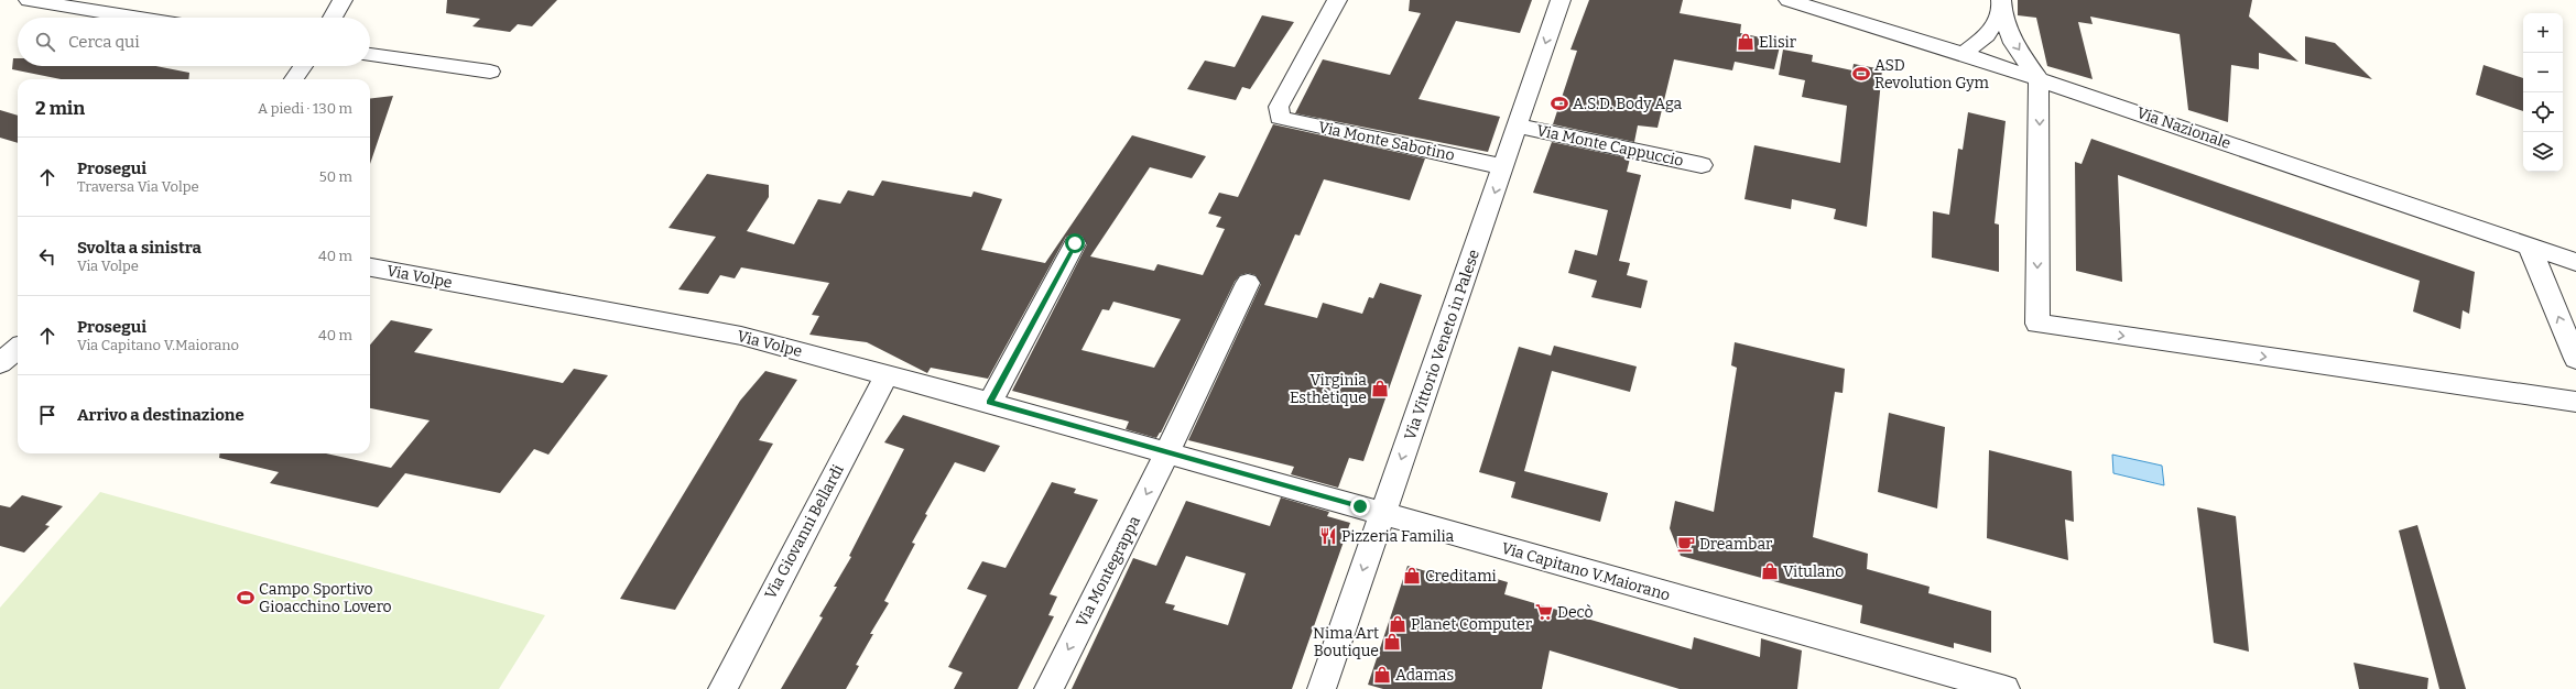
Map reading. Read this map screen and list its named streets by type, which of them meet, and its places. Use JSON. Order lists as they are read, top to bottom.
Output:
{
  "streets": {
    "street": [
      "Via Nazionale",
      "Via Monte Sabotino",
      "Via Monte Cappuccio",
      "Via Volpe",
      "Via Vittorio Veneto in Palese",
      "Via Giovanni Bellardi",
      "Via Montegrappa",
      "Via Capitano V.Maiorano"
    ]
  },
  "crossings": [
    ["Via Monte Sabotino", "Via Vittorio Veneto in Palese"],
    ["Via Monte Cappuccio", "Via Vittorio Veneto in Palese"],
    ["Via Volpe", "Via Giovanni Bellardi"],
    ["Via Volpe", "Via Montegrappa"],
    ["Via Volpe", "Via Capitano V.Maiorano"],
    ["Via Vittorio Veneto in Palese", "Via Capitano V.Maiorano"],
    ["Via Montegrappa", "Via Capitano V.Maiorano"]
  ],
  "one_way": ["Via Vittorio Veneto in Palese", "Via Montegrappa"],
  "places": {
    "shop": [
      "Elisir",
      "Virginia Esthètique",
      "Vitulano",
      "Creditami",
      "Planet Computer",
      "Nima Art Boutique",
      "Adamas"
    ],
    "sports": ["ASD Revolution Gym", "A.S.D. Body Aga", "Campo Sportivo Gioacchino Lovero"],
    "restaurant": ["Pizzeria Familia"],
    "cafe": ["Dreambar"],
    "supermarket": ["Decò"]
  },
  "page": {
    "map_buttons": ["+", "−"],
    "search": "Cerca qui",
    "heading": ["2 min", "A piedi · 130 m"],
    "list": [
      ["Prosegui", "Traversa Via Volpe", "50 m"],
      ["Svolta a sinistra", "Via Volpe", "40 m"],
      ["Prosegui", "Via Capitano V.Maiorano", "40 m"],
      "Arrivo a destinazione"
    ]
  }
}
